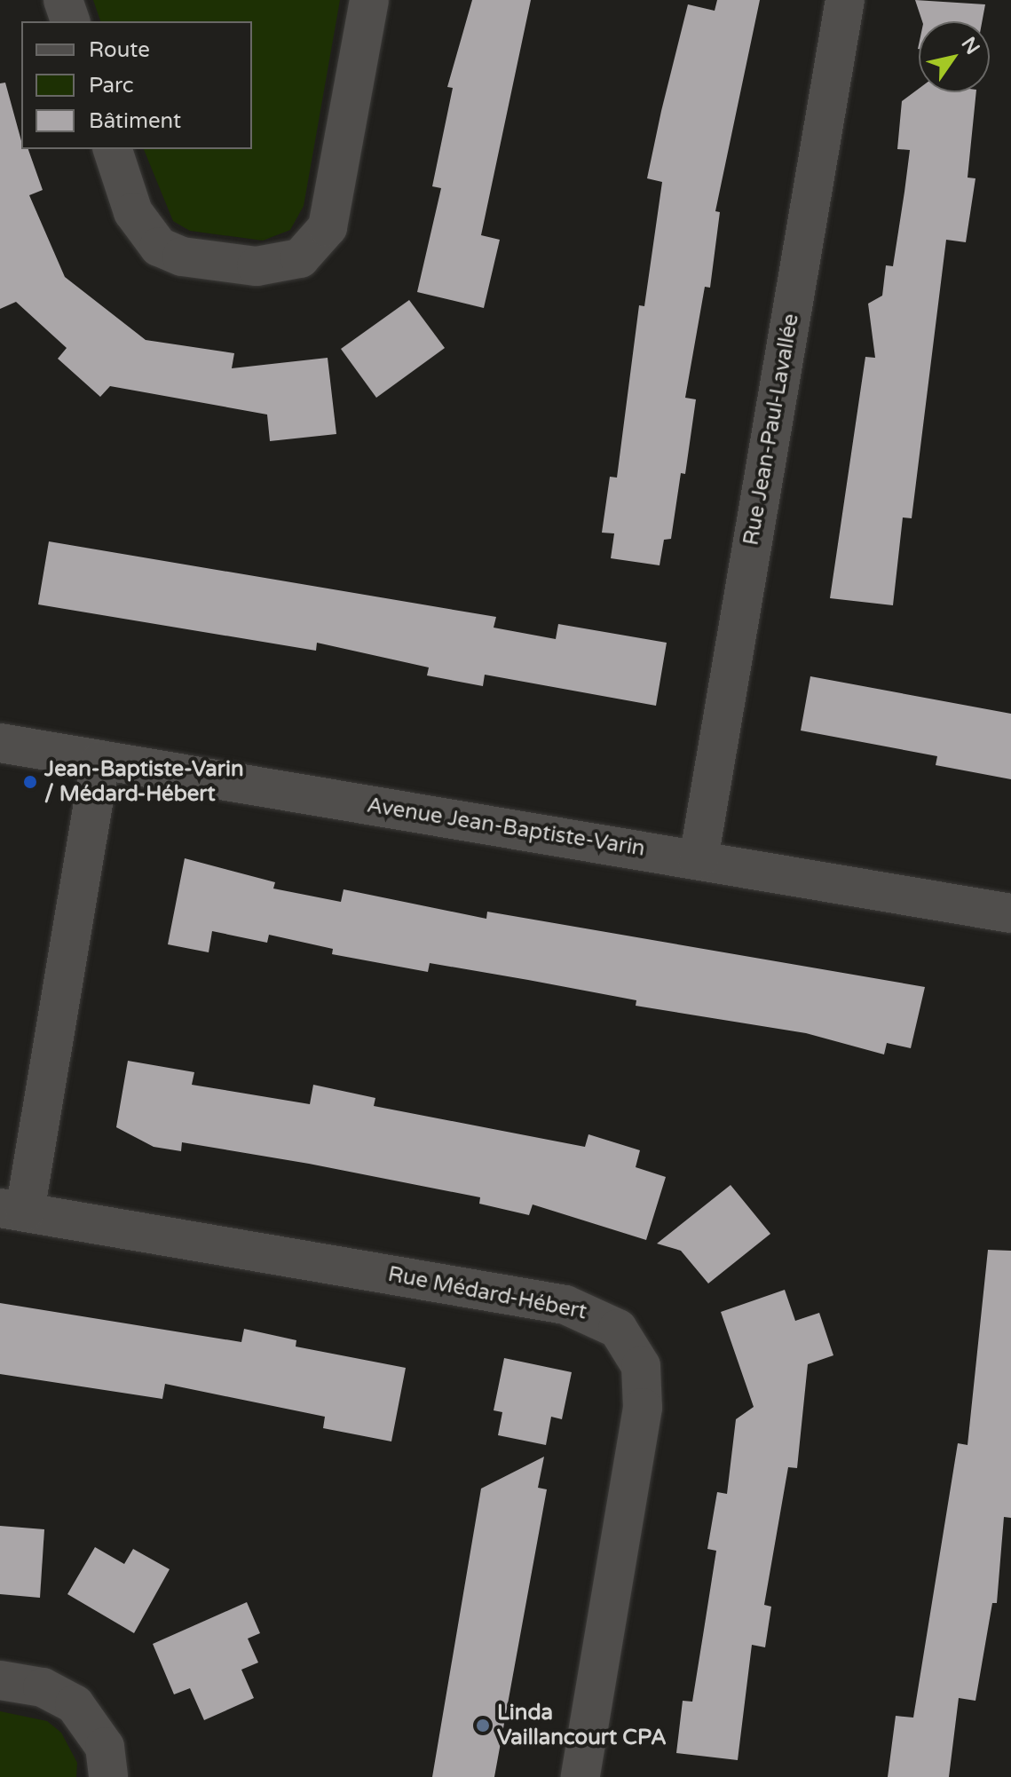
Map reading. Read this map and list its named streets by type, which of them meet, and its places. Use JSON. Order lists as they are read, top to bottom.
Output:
{
  "streets": {
    "street": ["Rue Jean-Paul-Lavallée", "Avenue Jean-Baptiste-Varin", "Rue Médard-Hébert"]
  },
  "crossings": [
    ["Rue Jean-Paul-Lavallée", "Avenue Jean-Baptiste-Varin"],
    ["Avenue Jean-Baptiste-Varin", "Rue Médard-Hébert"]
  ],
  "places": ["Jean-Baptiste-Varin / Médard-Hébert", "Linda Vaillancourt CPA"],
  "legend": ["Route", "Parc", "Bâtiment"],
  "north": "top right"
}
